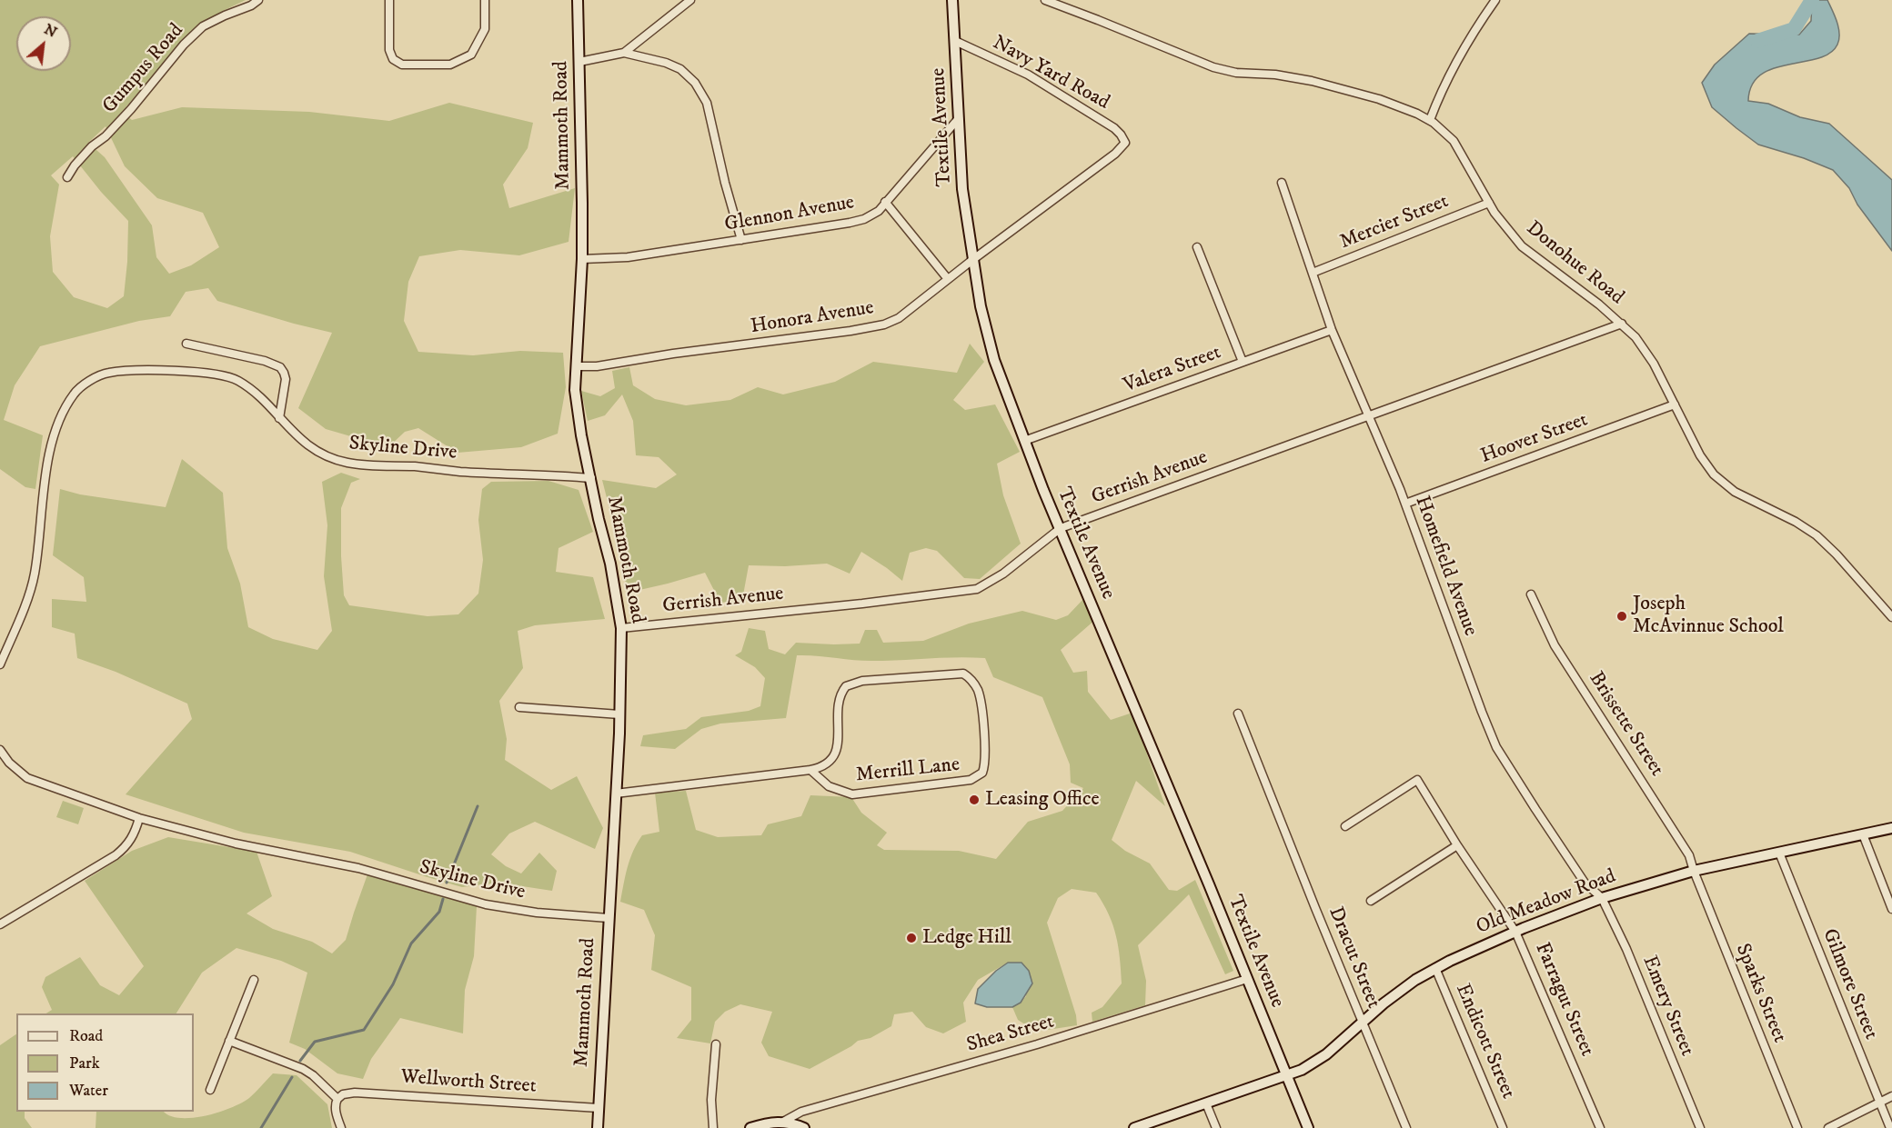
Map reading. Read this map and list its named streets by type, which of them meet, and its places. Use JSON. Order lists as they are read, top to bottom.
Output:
{
  "streets": {
    "main road": ["Mammoth Road", "Textile Avenue", "Old Meadow Road"],
    "street": [
      "Gumpus Road",
      "Navy Yard Road",
      "Glennon Avenue",
      "Mercier Street",
      "Donohue Road",
      "Honora Avenue",
      "Valera Street",
      "Hoover Street",
      "Skyline Drive",
      "Gerrish Avenue",
      "Homefield Avenue",
      "Brissette Street",
      "Merrill Lane",
      "Dracut Street",
      "Gilmore Street",
      "Sparks Street",
      "Farragut Street",
      "Emery Street",
      "Shea Street",
      "Endicott Street",
      "Wellworth Street"
    ]
  },
  "crossings": [
    ["Navy Yard Road", "Textile Avenue"],
    ["Navy Yard Road", "Honora Avenue"],
    ["Mammoth Road", "Glennon Avenue"],
    ["Mammoth Road", "Honora Avenue"],
    ["Mammoth Road", "Skyline Drive"],
    ["Mammoth Road", "Gerrish Avenue"],
    ["Mammoth Road", "Merrill Lane"],
    ["Mammoth Road", "Wellworth Street"],
    ["Textile Avenue", "Glennon Avenue"],
    ["Textile Avenue", "Honora Avenue"],
    ["Textile Avenue", "Valera Street"],
    ["Textile Avenue", "Gerrish Avenue"],
    ["Textile Avenue", "Old Meadow Road"],
    ["Textile Avenue", "Shea Street"],
    ["Mercier Street", "Donohue Road"],
    ["Mercier Street", "Homefield Avenue"],
    ["Donohue Road", "Hoover Street"],
    ["Donohue Road", "Gerrish Avenue"],
    ["Valera Street", "Homefield Avenue"],
    ["Hoover Street", "Homefield Avenue"],
    ["Gerrish Avenue", "Homefield Avenue"],
    ["Homefield Avenue", "Old Meadow Road"],
    ["Homefield Avenue", "Emery Street"],
    ["Brissette Street", "Old Meadow Road"],
    ["Brissette Street", "Sparks Street"],
    ["Old Meadow Road", "Dracut Street"],
    ["Old Meadow Road", "Gilmore Street"],
    ["Old Meadow Road", "Sparks Street"],
    ["Old Meadow Road", "Farragut Street"],
    ["Old Meadow Road", "Emery Street"],
    ["Old Meadow Road", "Endicott Street"]
  ],
  "places": ["Joseph McAvinnue School", "Leasing Office", "Ledge Hill"],
  "legend": ["Road", "Park", "Water"],
  "north": "top right"
}
